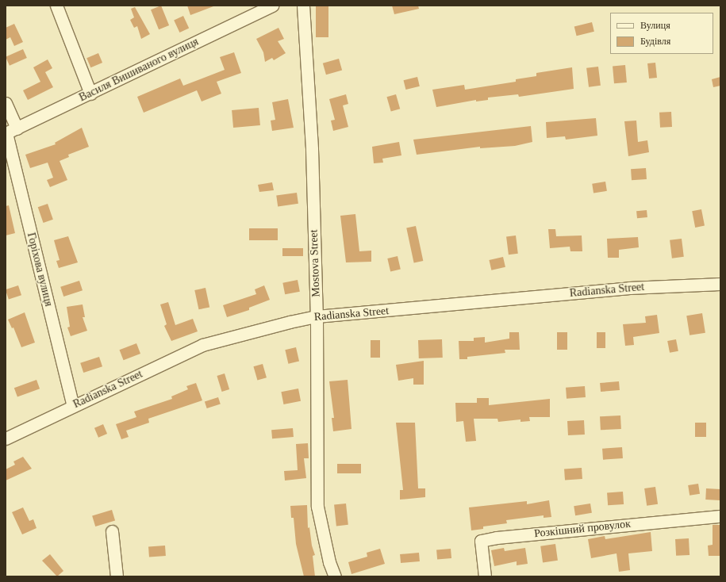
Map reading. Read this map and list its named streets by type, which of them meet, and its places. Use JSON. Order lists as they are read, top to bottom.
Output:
{
  "streets": {
    "street": [
      "Василя Вишиваного вулиця",
      "Mostova Street",
      "Горіхова вулиця",
      "Radianska Street",
      "Розкішний провулок"
    ]
  },
  "crossings": [
    ["Василя Вишиваного вулиця", "Горіхова вулиця"],
    ["Mostova Street", "Radianska Street"],
    ["Горіхова вулиця", "Radianska Street"]
  ],
  "legend": ["Вулиця", "Будівля"]
}
